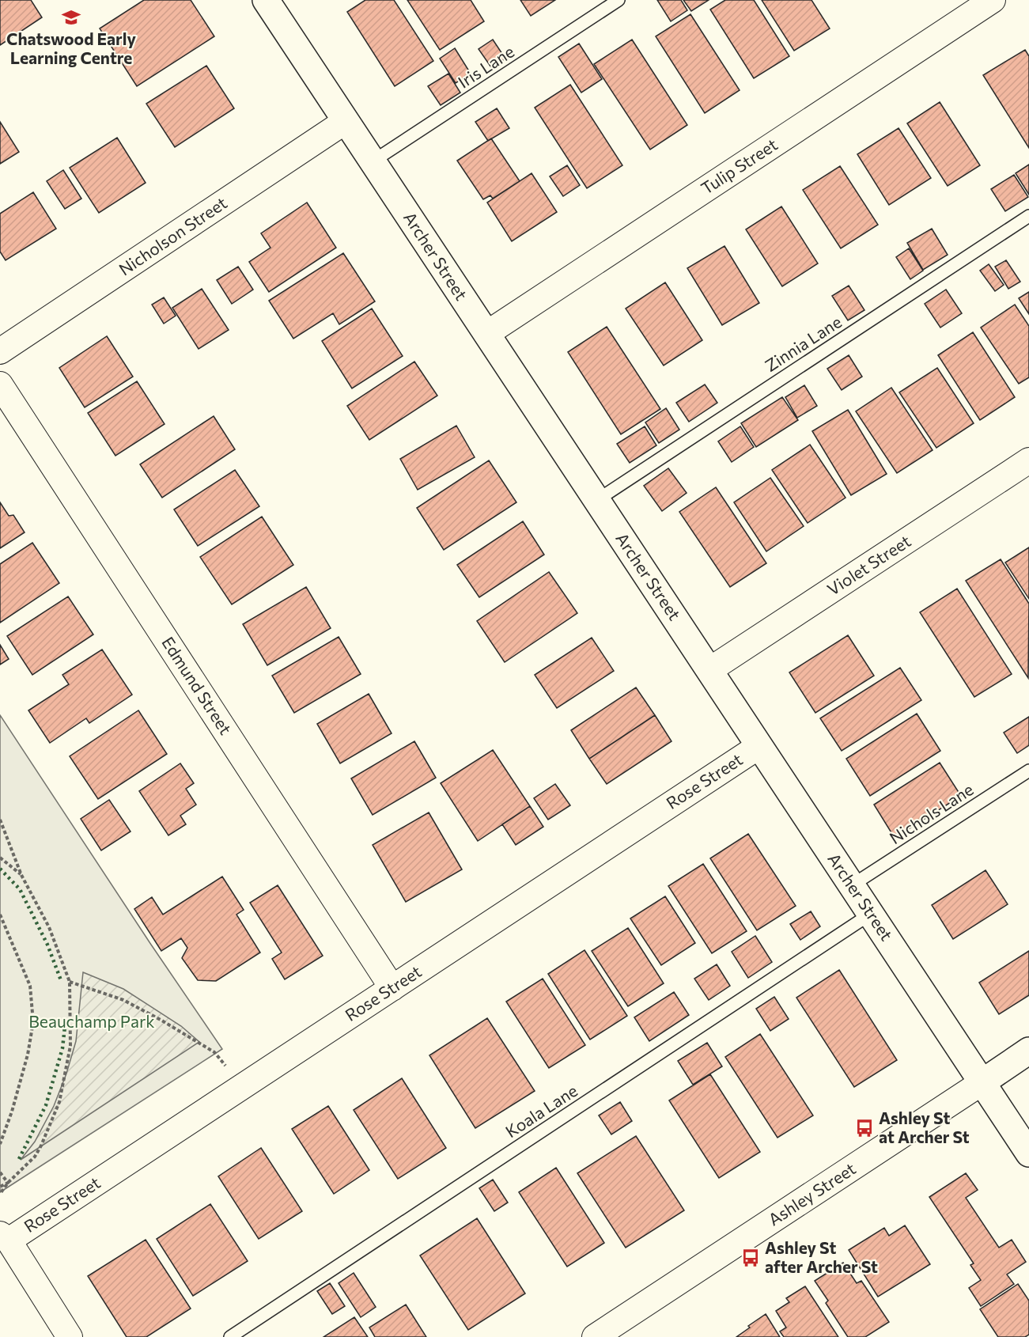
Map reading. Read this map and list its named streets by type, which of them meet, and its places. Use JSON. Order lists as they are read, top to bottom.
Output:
{
  "streets": {
    "main road": ["Archer Street", "Ashley Street"],
    "street": [
      "Tulip Street",
      "Nicholson Street",
      "Violet Street",
      "Edmund Street",
      "Rose Street"
    ],
    "lane": [
      "Iris Lane",
      "Zinnia Lane",
      "Nichols Lane",
      "Koala Lane"
    ]
  },
  "crossings": [
    ["Iris Lane", "Archer Street"],
    ["Tulip Street", "Archer Street"],
    ["Nicholson Street", "Archer Street"],
    ["Archer Street", "Zinnia Lane"],
    ["Archer Street", "Violet Street"],
    ["Archer Street", "Rose Street"],
    ["Archer Street", "Nichols Lane"],
    ["Archer Street", "Koala Lane"],
    ["Archer Street", "Ashley Street"],
    ["Edmund Street", "Rose Street"]
  ],
  "parks": ["Beauchamp Park"],
  "places": {
    "school or university": ["Chatswood Early Learning Centre"],
    "bus stop": ["Ashley St at Archer St", "Ashley St after Archer St"]
  }
}
